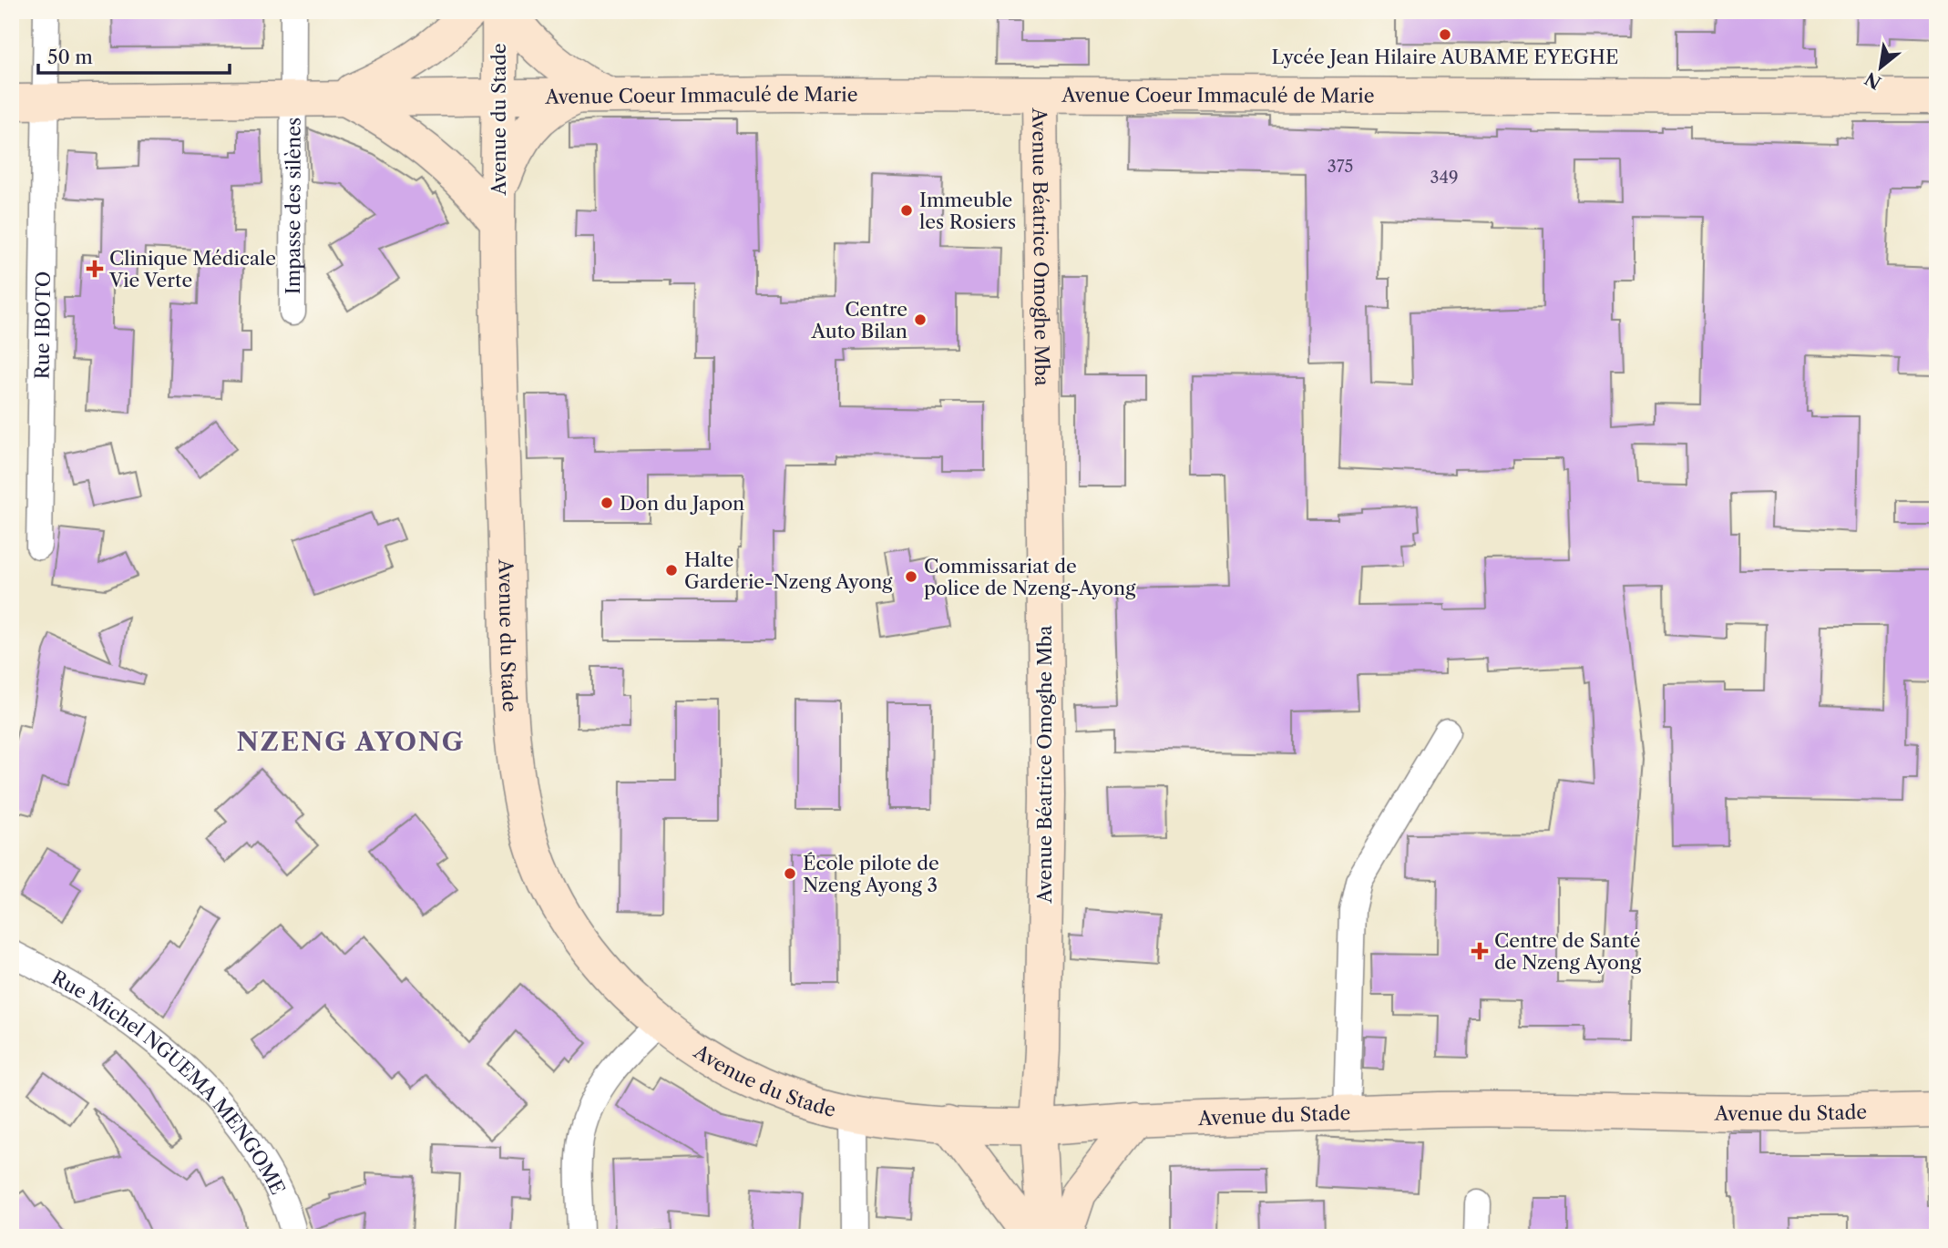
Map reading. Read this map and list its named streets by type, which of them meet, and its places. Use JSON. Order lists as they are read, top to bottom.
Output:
{
  "streets": {
    "main road": ["Avenue Coeur Immaculé de Marie", "Avenue du Stade", "Avenue Béatrice Omoghe Mba"],
    "street": ["Impasse des silènes", "Rue IBOTO", "Rue Michel NGUEMA MENGOME"]
  },
  "crossings": [
    ["Avenue Coeur Immaculé de Marie", "Avenue du Stade"],
    ["Avenue Coeur Immaculé de Marie", "Impasse des silènes"],
    ["Avenue Coeur Immaculé de Marie", "Avenue Béatrice Omoghe Mba"],
    ["Avenue Coeur Immaculé de Marie", "Rue IBOTO"],
    ["Avenue du Stade", "Avenue Béatrice Omoghe Mba"]
  ],
  "districts": ["NZENG AYONG"],
  "places": {
    "other": [
      "Lycée Jean Hilaire AUBAME EYEGHE",
      "Immeuble les Rosiers",
      "Centre Auto Bilan",
      "Don du Japon",
      "Halte Garderie-Nzeng Ayong",
      "Commissariat de police de Nzeng-Ayong",
      "École pilote de Nzeng Ayong 3"
    ],
    "health": ["Clinique Médicale Vie Verte", "Centre de Santé de Nzeng Ayong"]
  },
  "house_numbers": ["375", "349"],
  "scale_bar": "50 m",
  "north": "bottom left"
}
